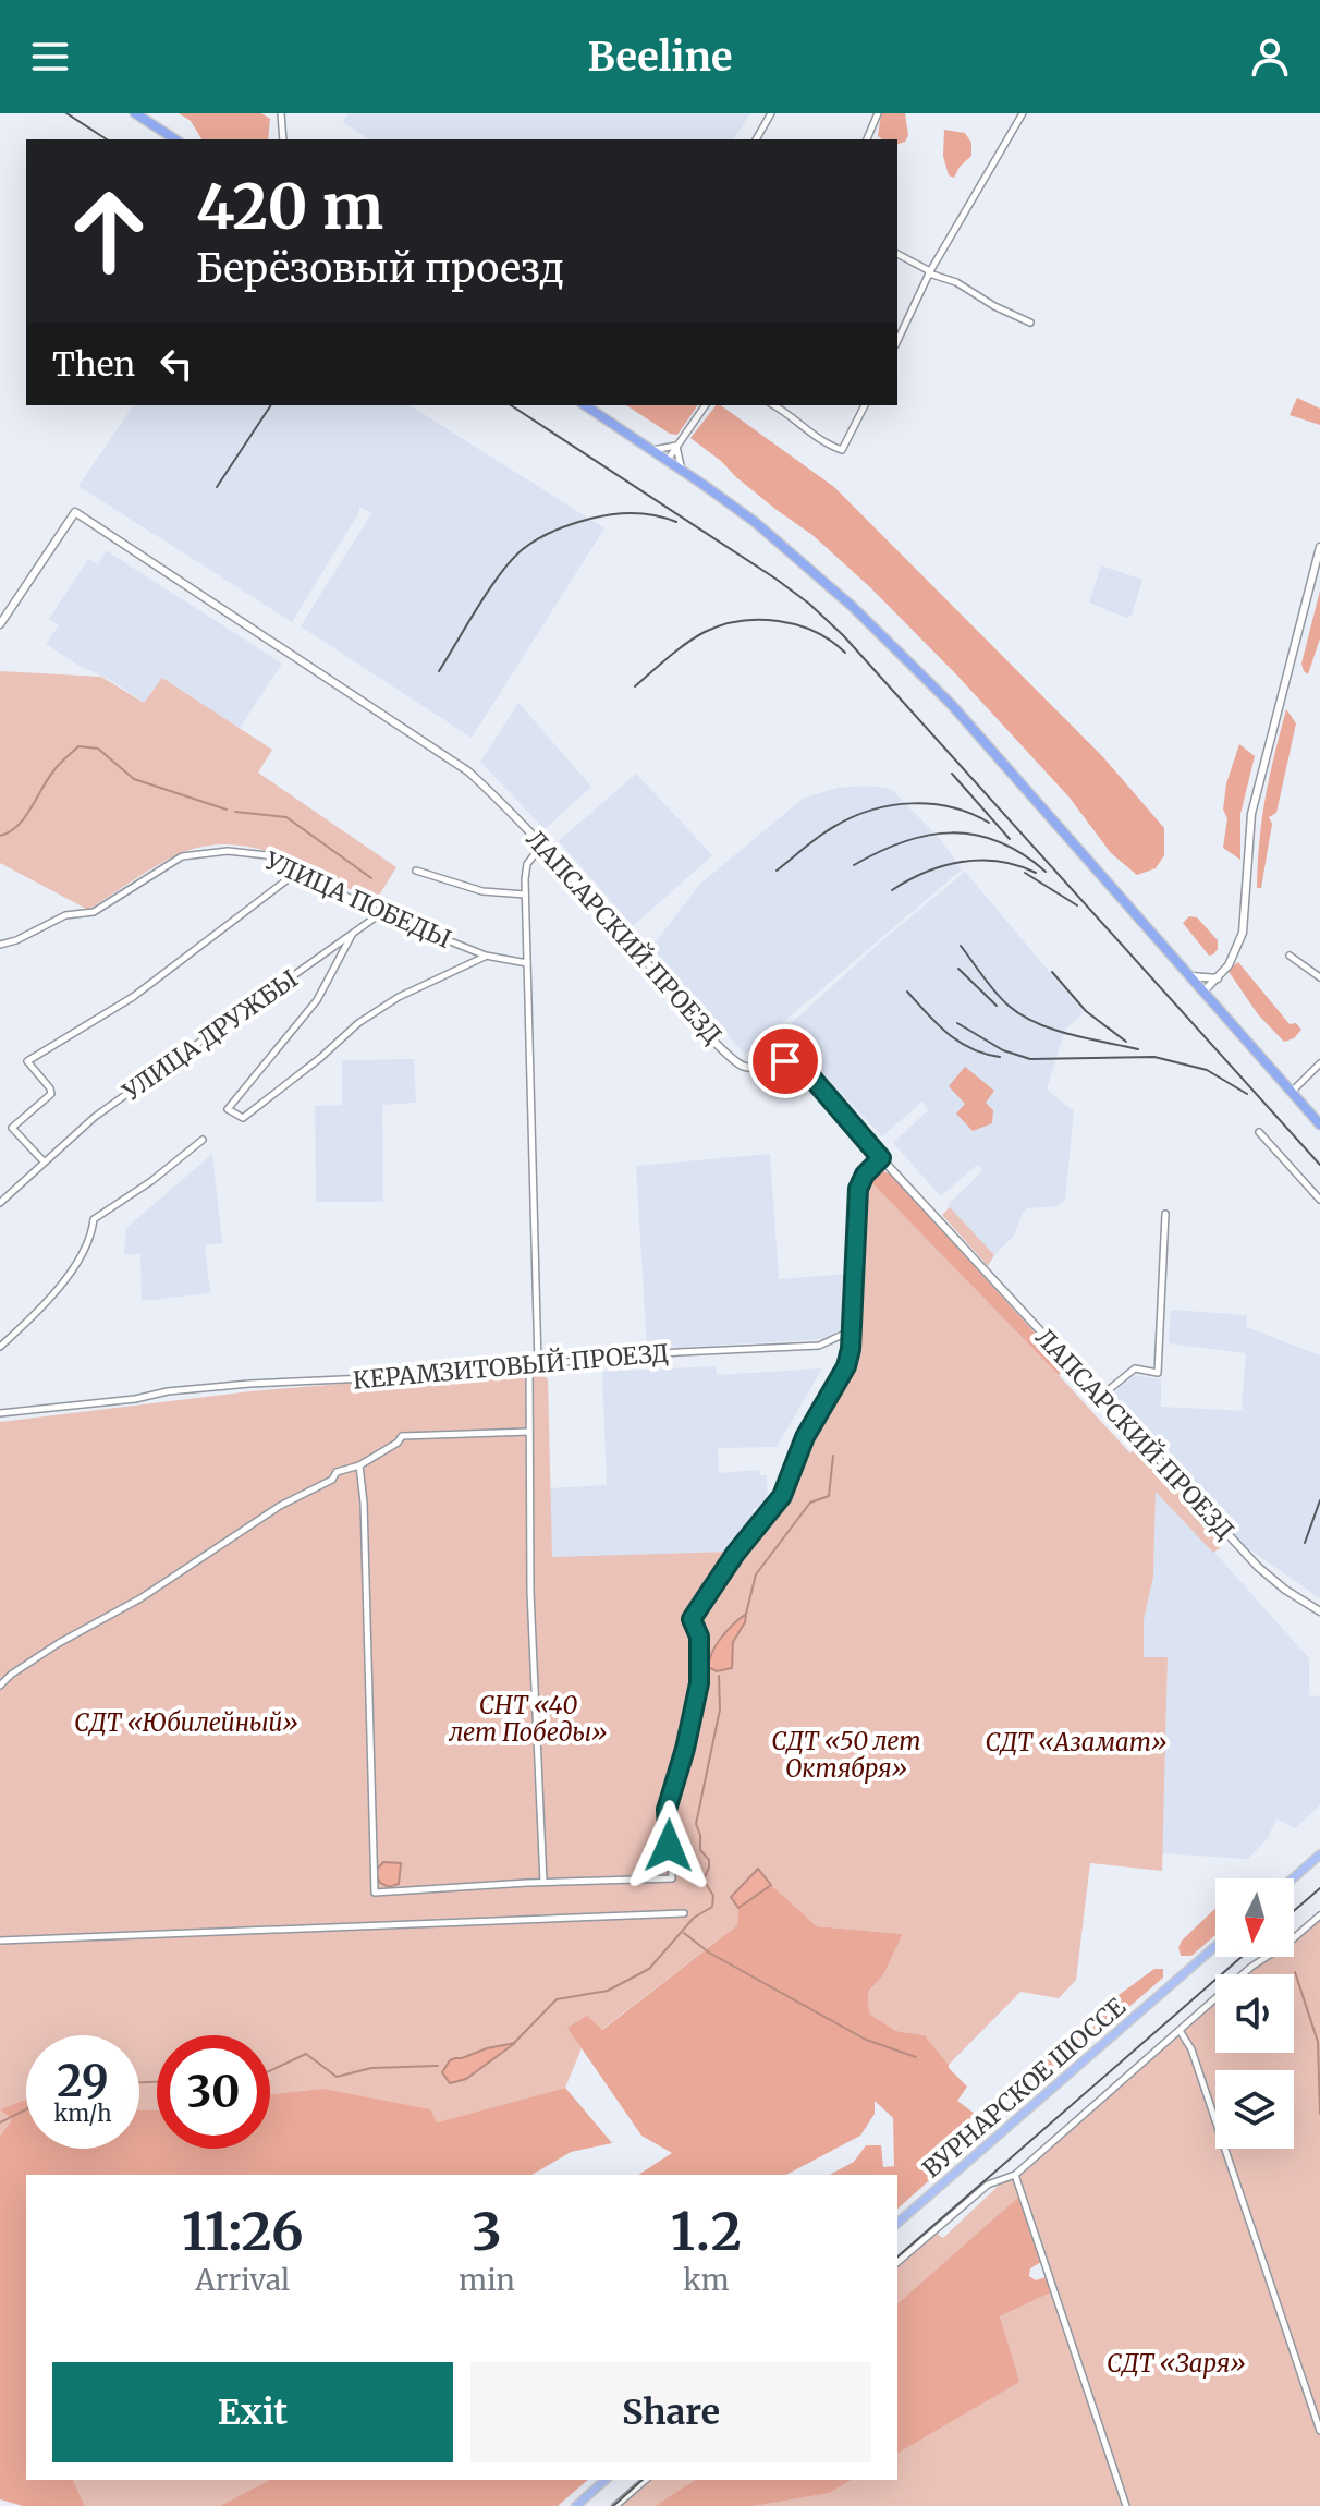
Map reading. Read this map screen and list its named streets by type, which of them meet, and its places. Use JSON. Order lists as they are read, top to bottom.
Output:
{
  "streets": {
    "main road": ["ВУРНАРСКОЕ ШОССЕ"],
    "street": [
      "УЛИЦА ПОБЕДЫ",
      "ЛАПСАРСКИЙ ПРОЕЗД",
      "УЛИЦА ДРУЖБЫ",
      "КЕРАМЗИТОВЫЙ ПРОЕЗД"
    ]
  },
  "crossings": [
    ["УЛИЦА ПОБЕДЫ", "УЛИЦА ДРУЖБЫ"]
  ],
  "parks": [
    "СНТ «40 лет Победы»",
    "СДТ «Юбилейный»",
    "СДТ «50 лет Октября»",
    "СДТ «Азамат»",
    "СДТ «Заря»"
  ],
  "north": "bottom",
  "page": {
    "header": "Beeline",
    "turn": ["420 m", "Берёзовый проезд"],
    "then": "Then",
    "speed": "29 km/h",
    "limit": "30",
    "eta": [
      "11:26",
      "Arrival",
      "3",
      "min",
      "1.2",
      "km"
    ],
    "buttons": ["Exit", "Share"]
  }
}
